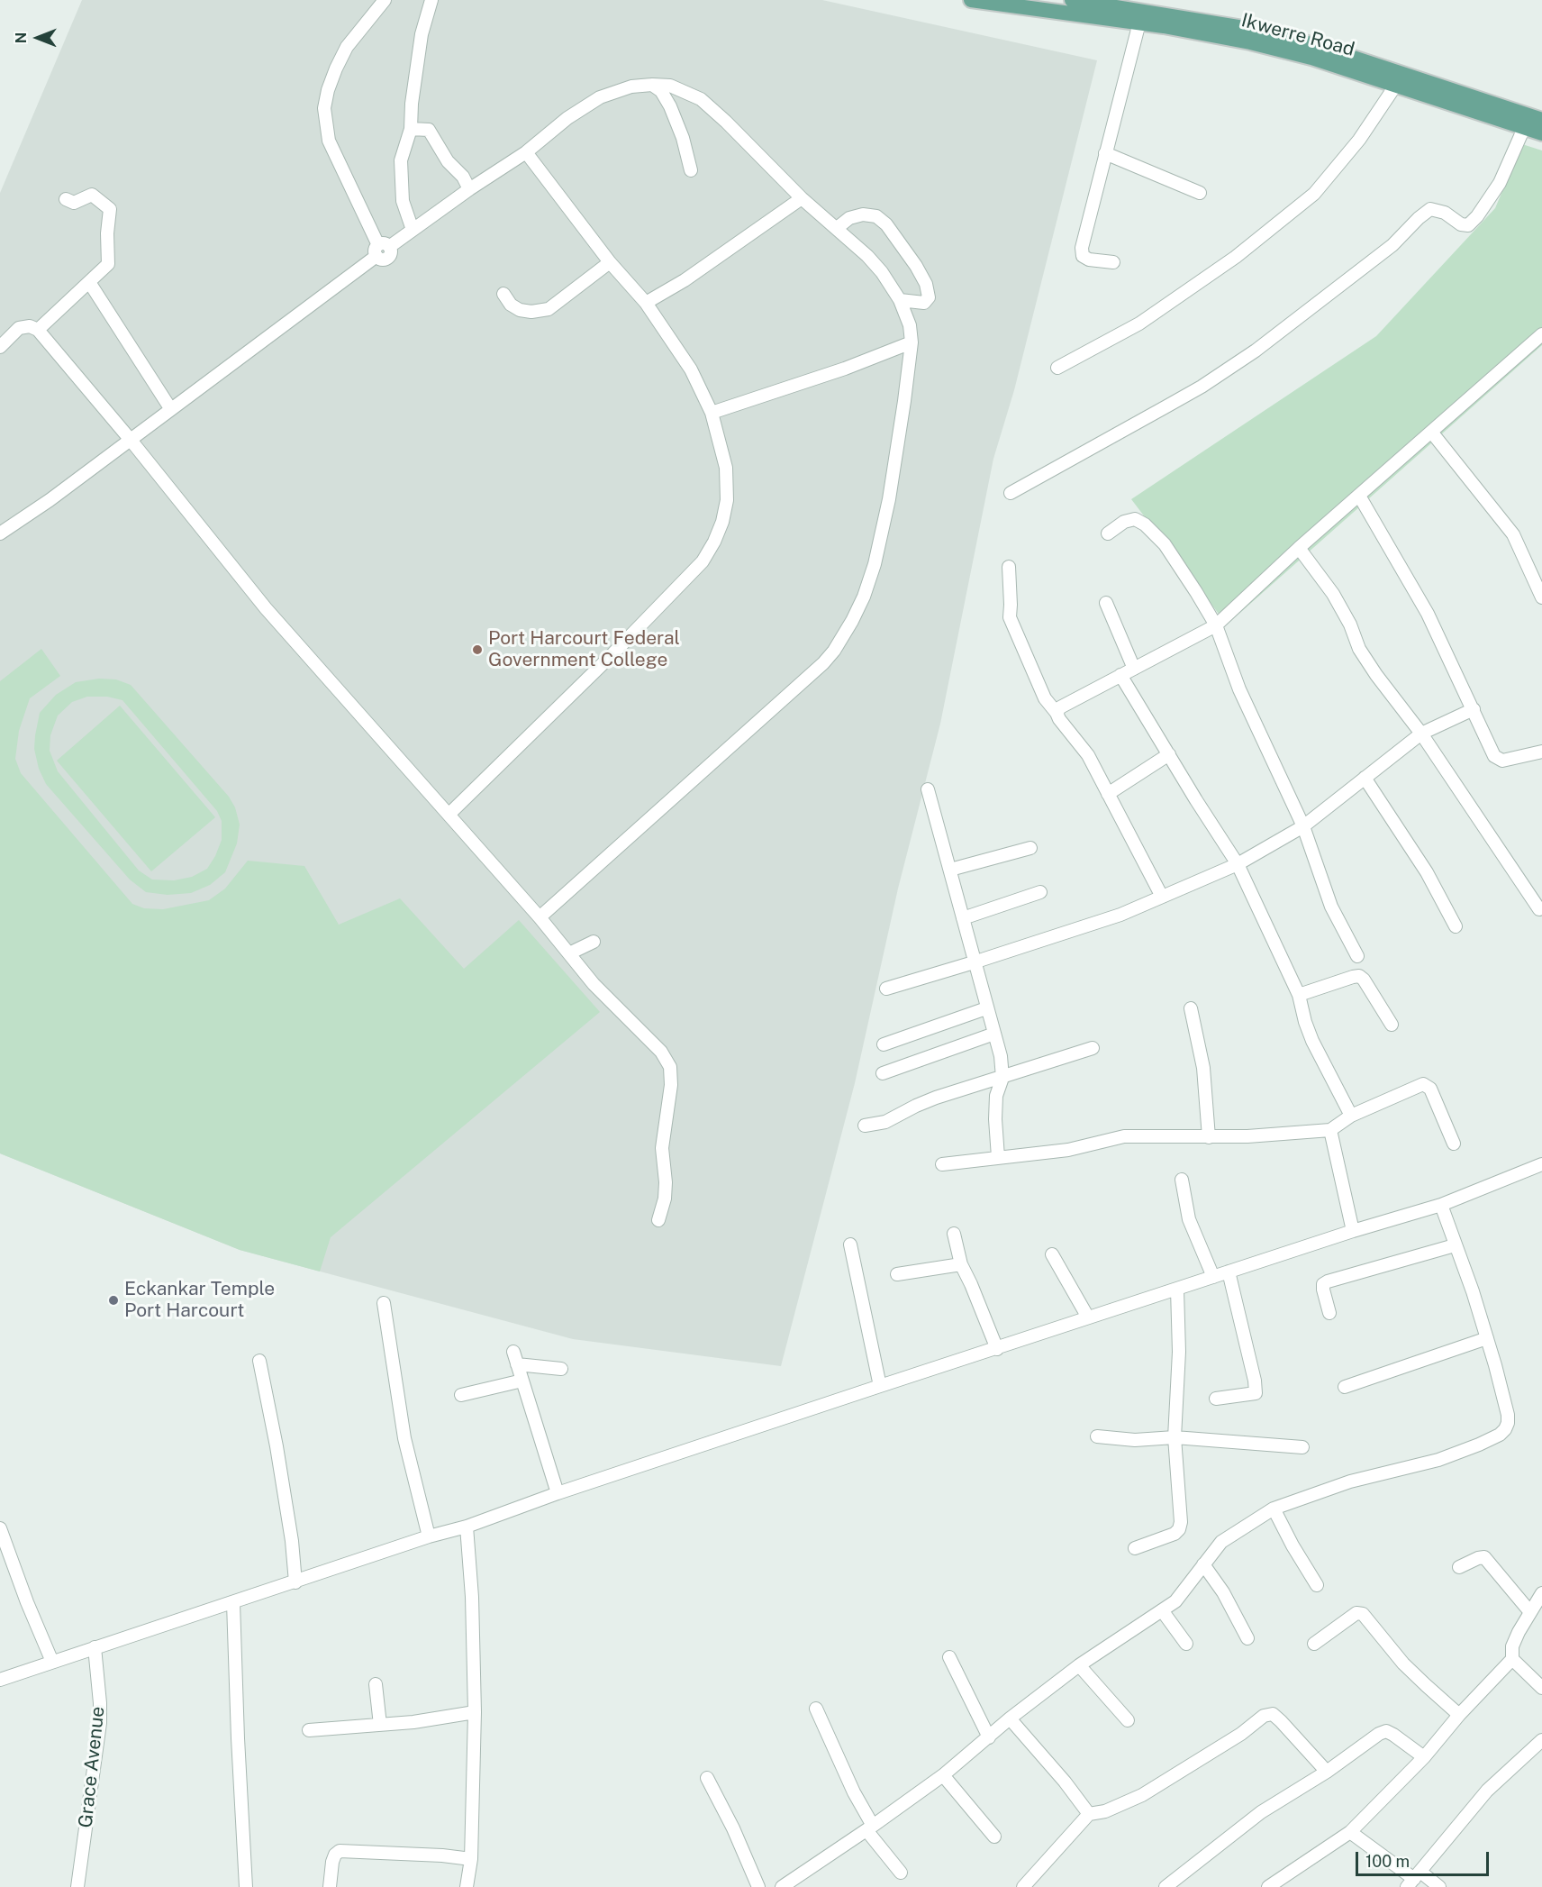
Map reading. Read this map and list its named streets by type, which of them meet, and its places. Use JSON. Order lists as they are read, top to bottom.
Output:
{
  "streets": {
    "main road": ["Ikwerre Road"],
    "street": ["Grace Avenue"]
  },
  "places": ["Port Harcourt Federal Government College", "Eckankar Temple Port Harcourt"],
  "scale_bar": "100 m",
  "north": "left"
}
